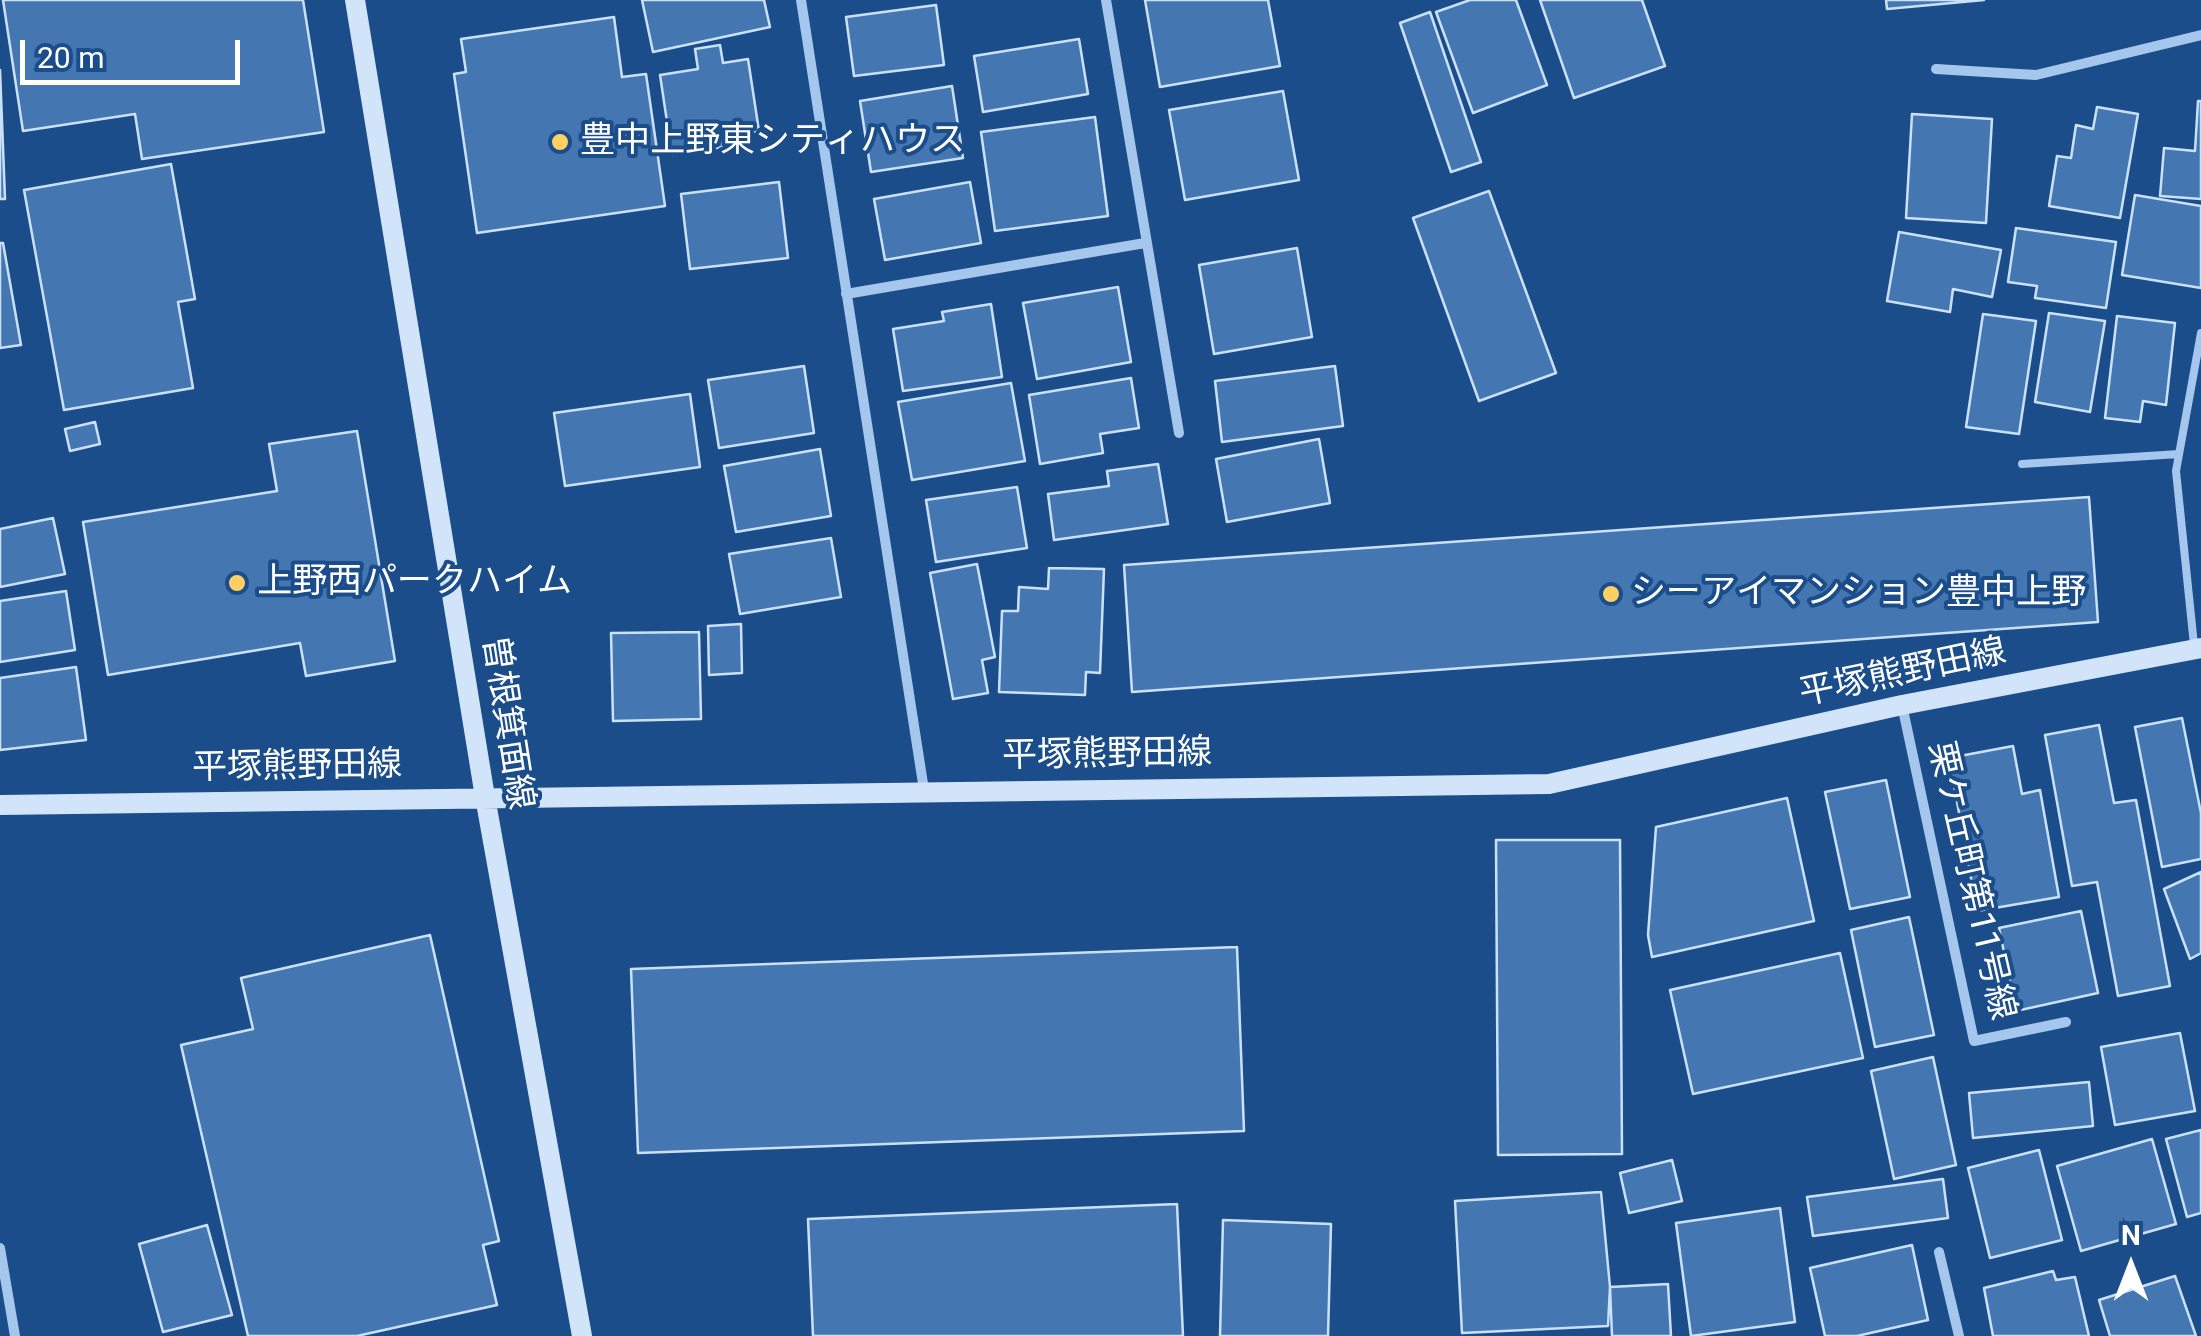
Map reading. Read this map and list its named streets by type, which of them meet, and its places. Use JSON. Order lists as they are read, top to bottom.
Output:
{
  "streets": {
    "street": ["平塚熊野田線", "曽根箕面線", "栗ケ丘町第11号線"]
  },
  "crossings": [
    ["平塚熊野田線", "曽根箕面線"],
    ["平塚熊野田線", "栗ケ丘町第11号線"]
  ],
  "places": ["豊中上野東シティハウス", "上野西パークハイム", "シーアイマンション豊中上野"],
  "scale_bar": "20 m",
  "north": "top"
}
